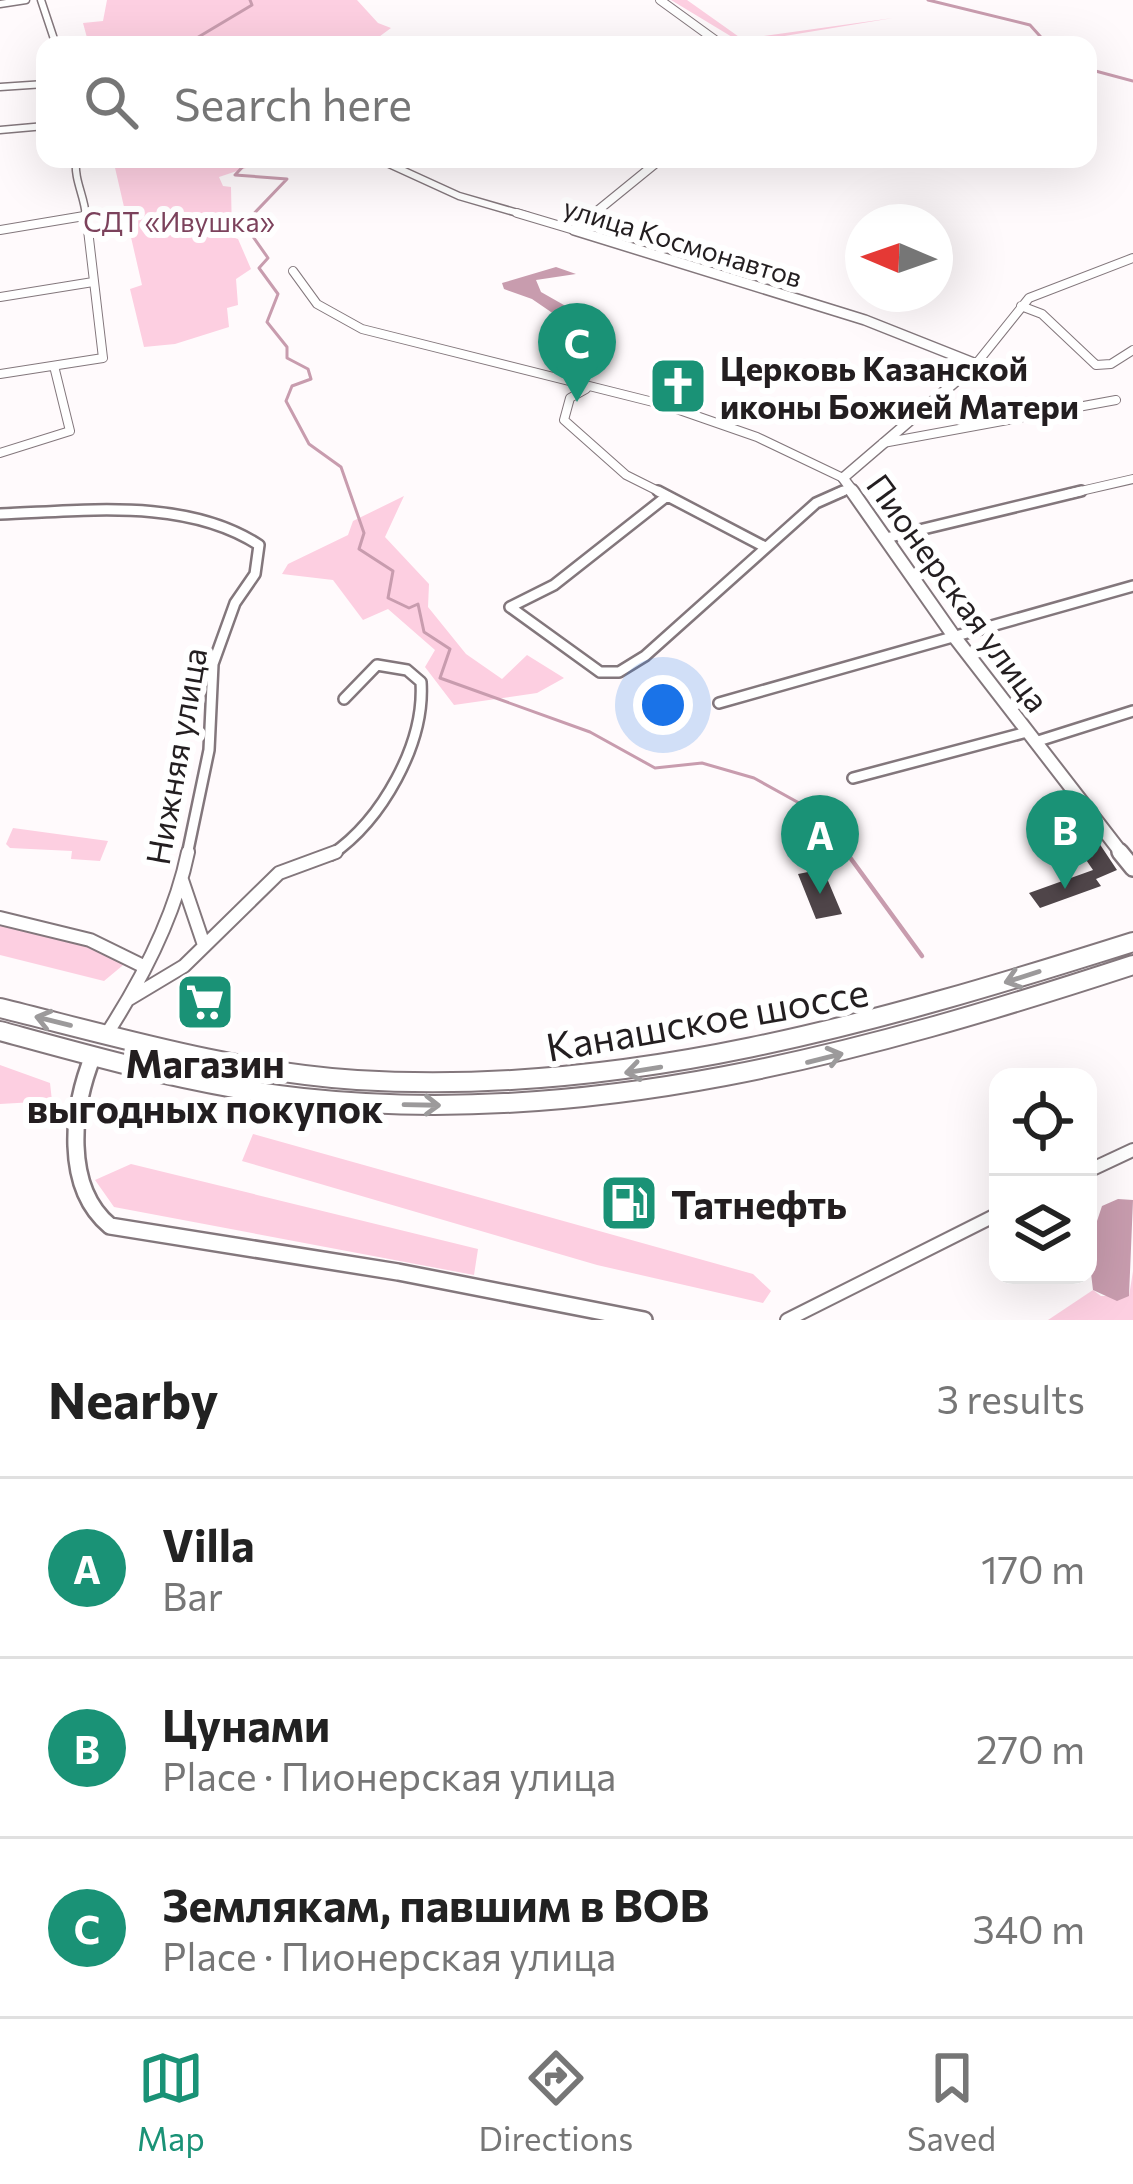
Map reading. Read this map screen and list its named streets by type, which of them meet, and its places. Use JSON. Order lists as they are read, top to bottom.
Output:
{
  "streets": {
    "main road": ["Канашское шоссе"],
    "street": ["улица Космонавтов", "Пионерская улица", "Нижняя улица"]
  },
  "parks": ["СДТ «Ивушка»"],
  "places": {
    "church": ["Церковь Казанской иконы Божией Матери"],
    "supermarket": ["Магазин выгодных покупок"],
    "fuel station": ["Татнефть"]
  },
  "north": "left",
  "page": {
    "search": "Search here",
    "pins": ["C", "B", "A"],
    "heading": ["Nearby", "3 results"],
    "list": [
      {
        "mark": "A",
        "name": "Villa",
        "note": "Bar",
        "value": "170 m"
      },
      {
        "mark": "B",
        "name": "Цунами",
        "note": "Place · Пионерская улица",
        "value": "270 m"
      },
      {
        "mark": "C",
        "name": "Землякам, павшим в ВОВ",
        "note": "Place · Пионерская улица",
        "value": "340 m"
      }
    ],
    "nav": ["Map", "Directions", "Saved"]
  }
}
